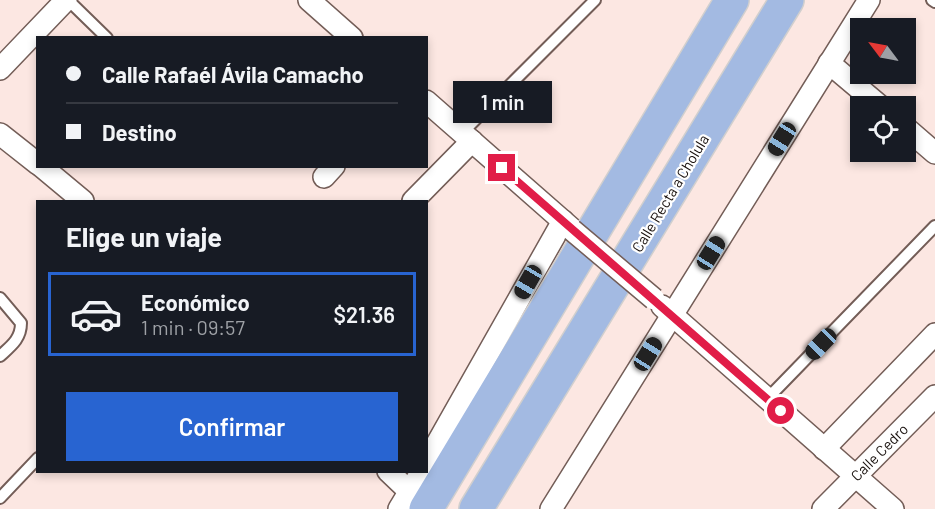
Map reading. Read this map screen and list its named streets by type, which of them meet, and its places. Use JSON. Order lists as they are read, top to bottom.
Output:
{
  "streets": {
    "main road": ["Calle Recta a Cholula"],
    "street": ["Calle Cedro"]
  },
  "north": "top left",
  "page": {
    "banner": ["Calle Rafaél Ávila Camacho", "Destino"],
    "bubble": "1 min",
    "heading": "Elige un viaje",
    "list": [
      {
        "name": "Económico",
        "note": "1 min · 09:57",
        "value": "$21.36"
      }
    ],
    "buttons": "Confirmar"
  }
}
